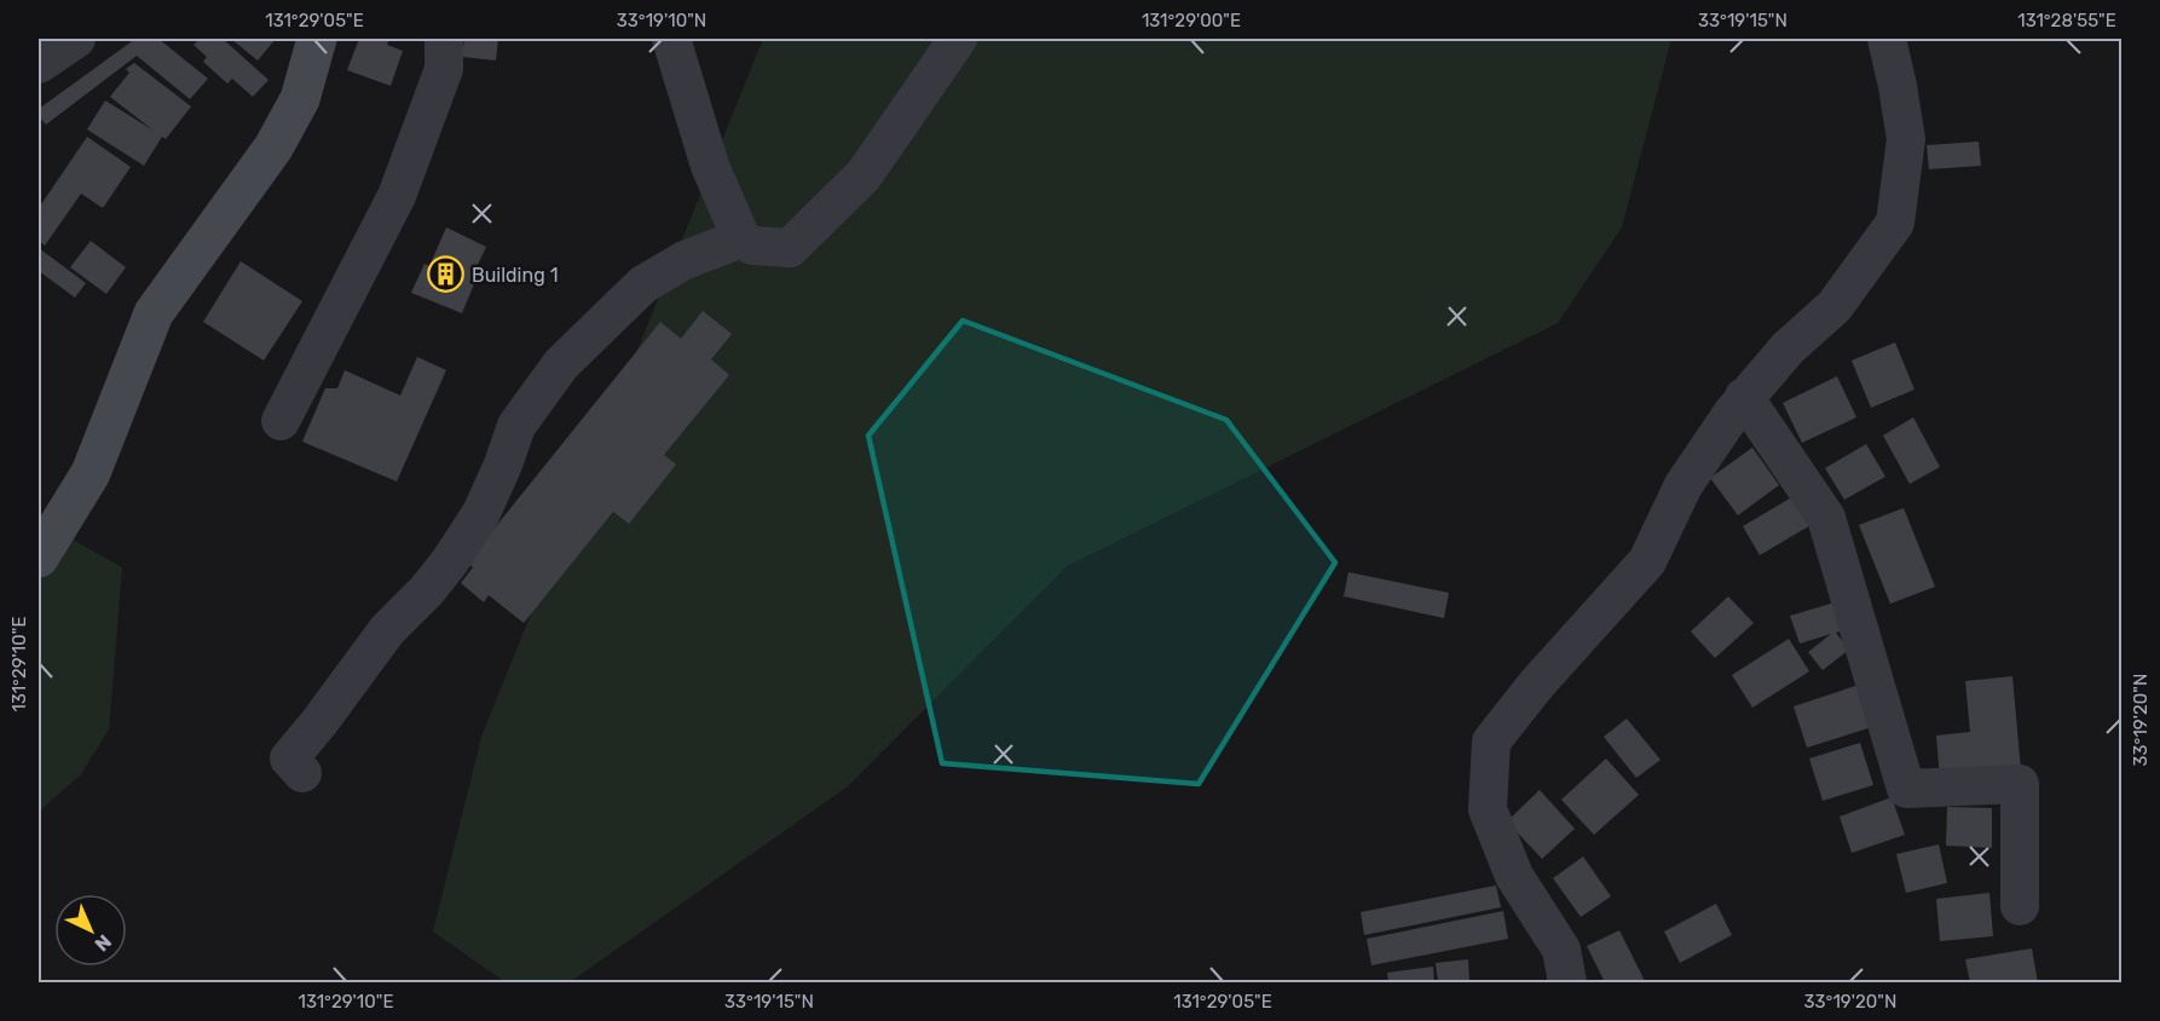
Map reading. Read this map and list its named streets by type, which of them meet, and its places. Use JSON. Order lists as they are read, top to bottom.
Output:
{
  "places": {
    "building": ["Building 1"]
  },
  "north": "bottom right",
  "coordinates": [
    "131°29'05\"E",
    "33°19'10\"N",
    "131°29'00\"E",
    "33°19'15\"N",
    "131°28'55\"E",
    "131°29'10\"E",
    "33°19'20\"N"
  ]
}
